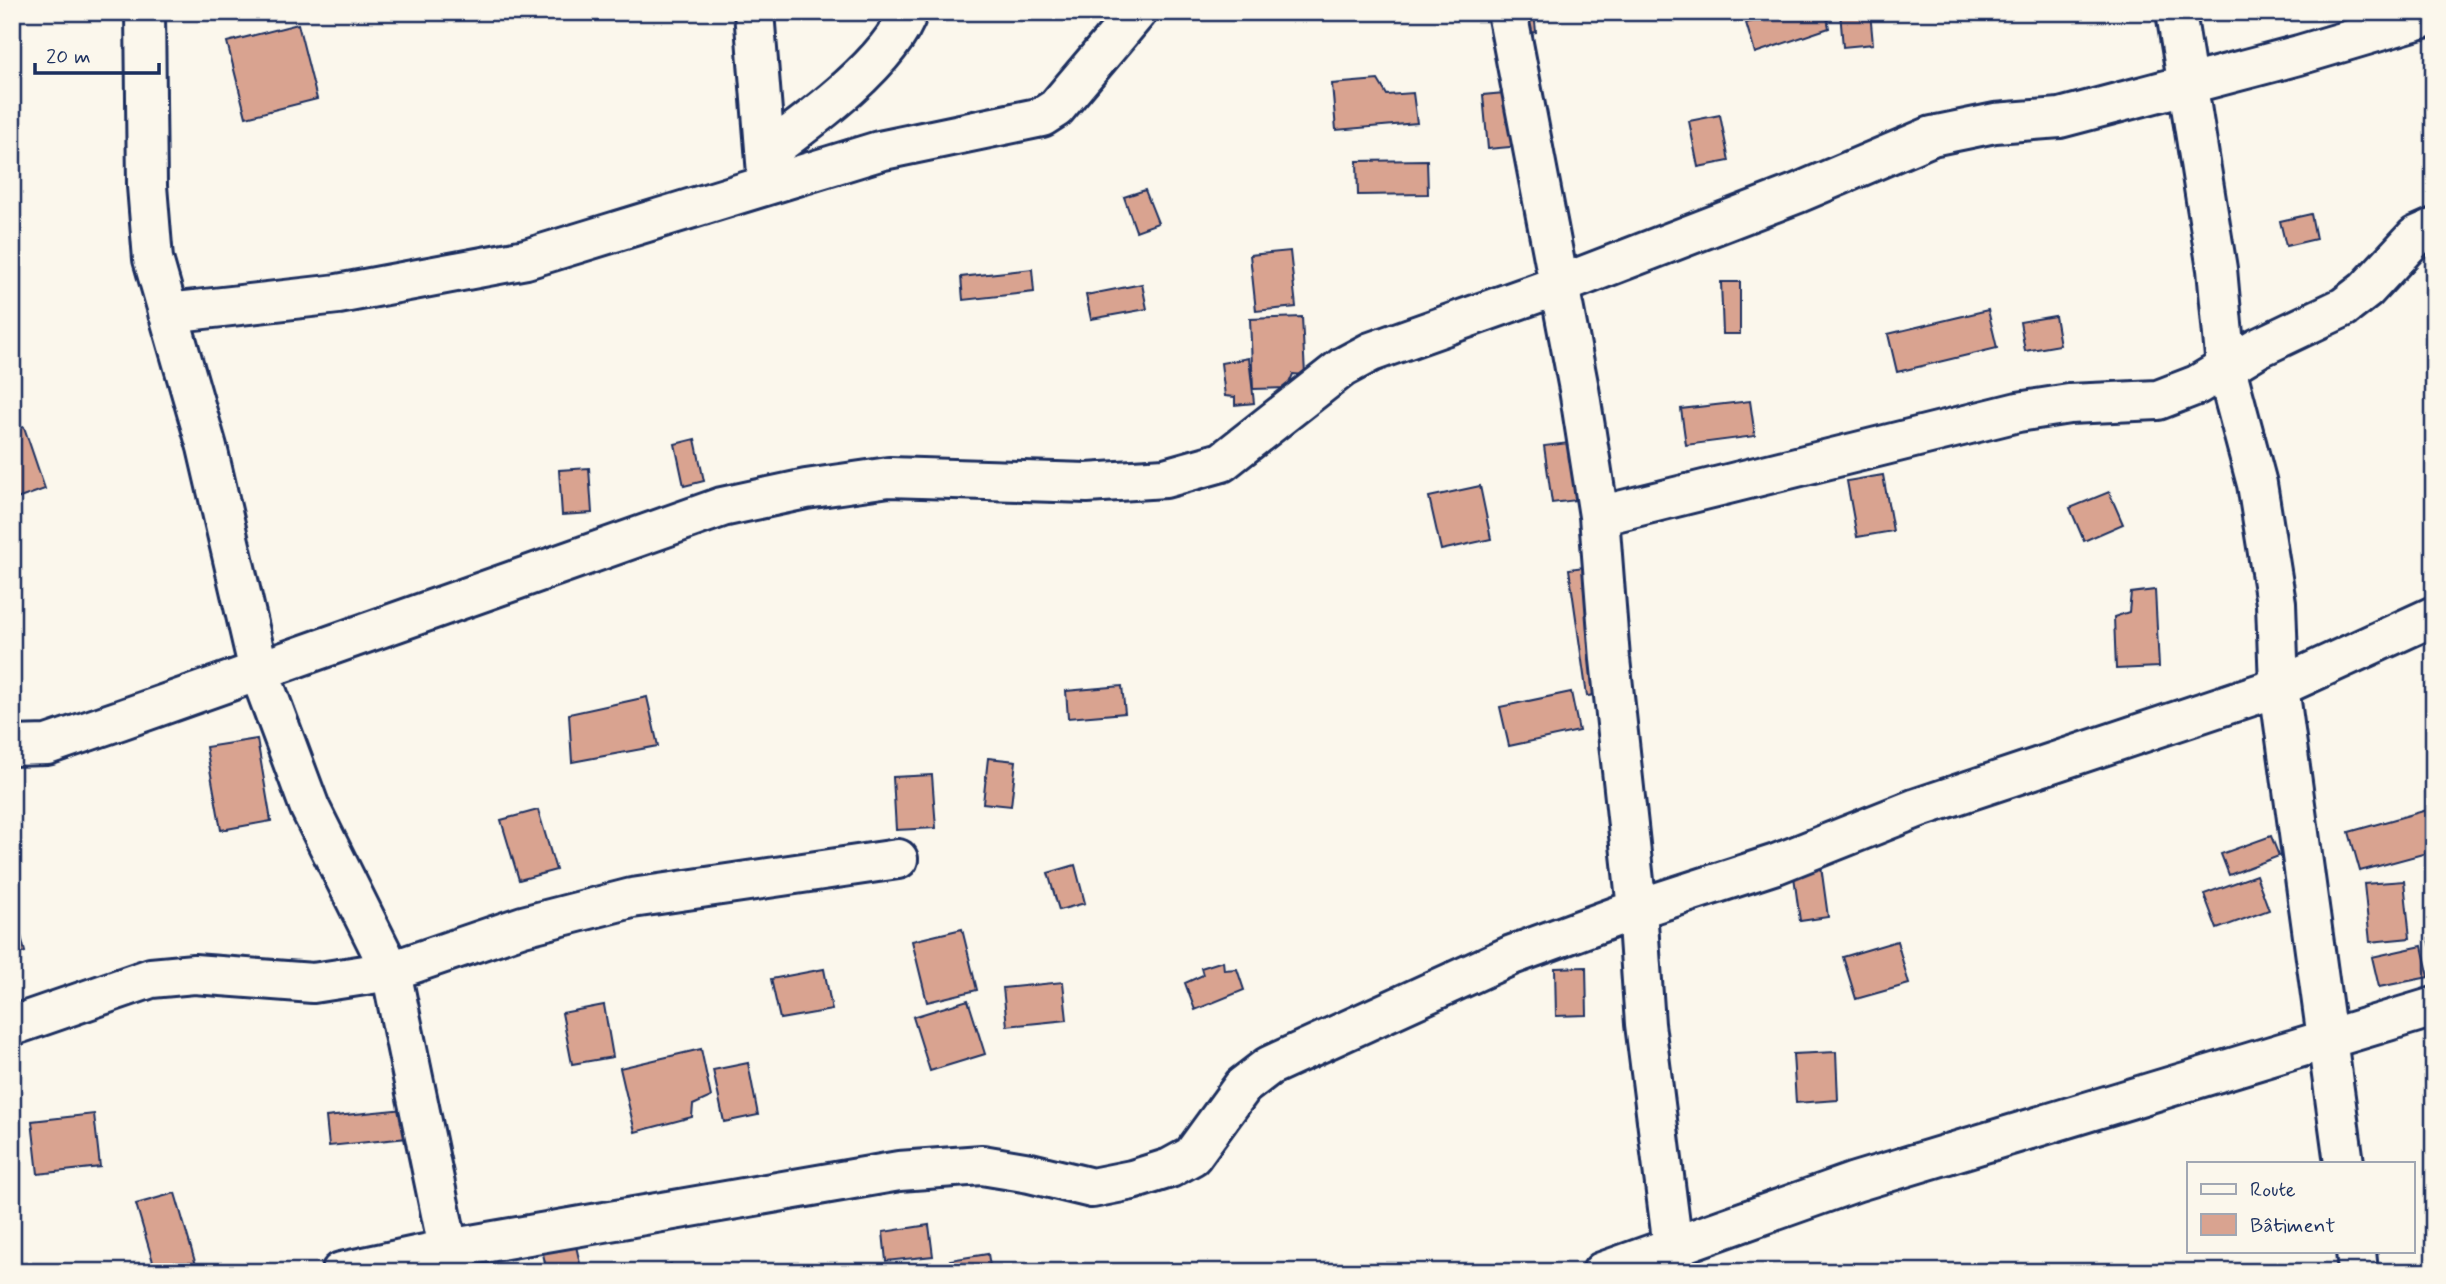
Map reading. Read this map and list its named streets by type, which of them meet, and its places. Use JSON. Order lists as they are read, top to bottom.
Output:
{
  "legend": ["Route", "Bâtiment"],
  "scale_bar": "20 m"
}
